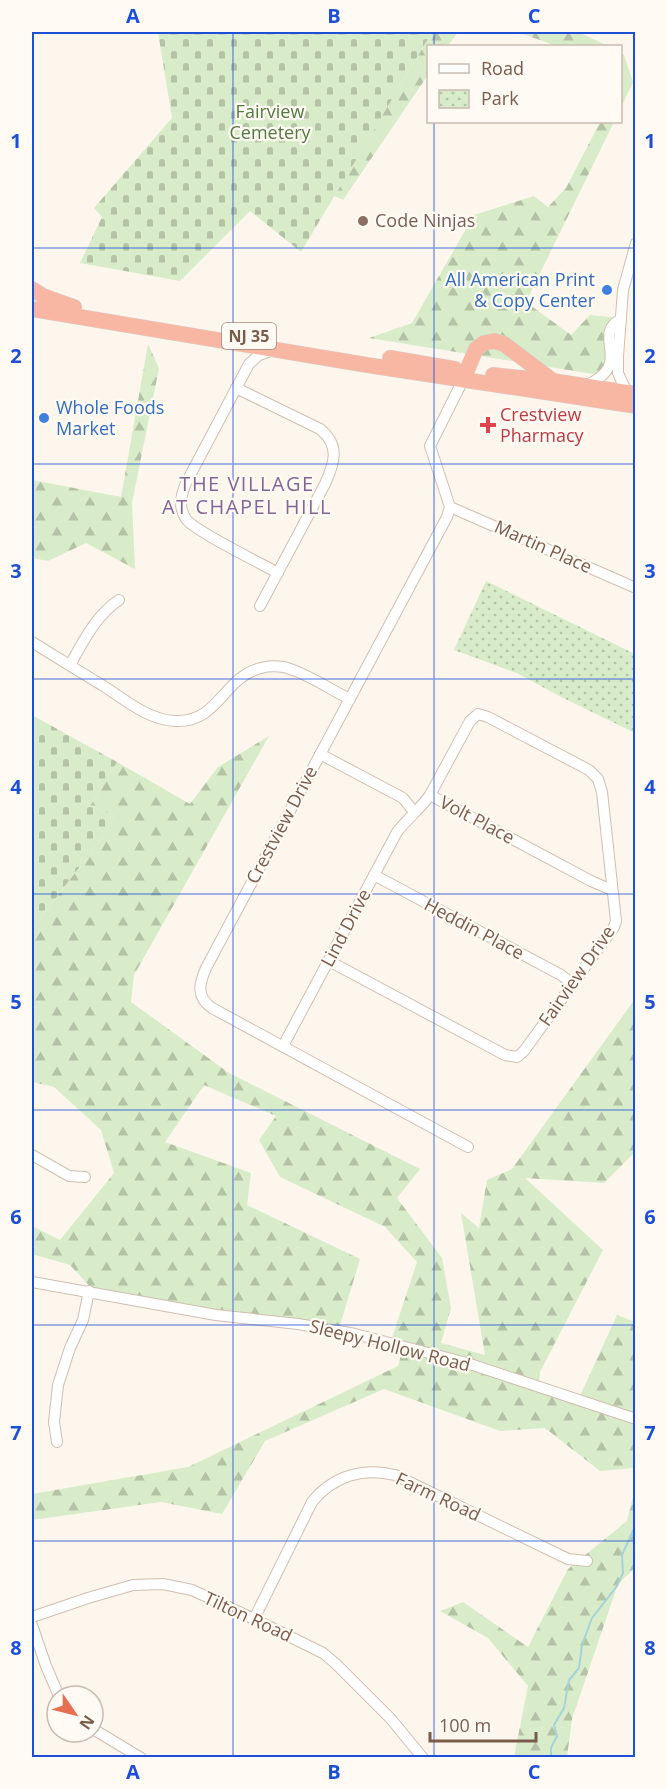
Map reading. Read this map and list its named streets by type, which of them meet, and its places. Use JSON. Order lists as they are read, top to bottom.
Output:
{
  "streets": {
    "highway": ["NJ 35"],
    "street": [
      "Martin Place",
      "Volt Place",
      "Crestview Drive",
      "Lind Drive",
      "Heddin Place",
      "Fairview Drive",
      "Sleepy Hollow Road",
      "Farm Road",
      "Tilton Road"
    ]
  },
  "crossings": [
    ["Martin Place", "Crestview Drive"],
    ["Volt Place", "Crestview Drive"],
    ["Volt Place", "Lind Drive"],
    ["Volt Place", "Fairview Drive"],
    ["Crestview Drive", "Lind Drive"],
    ["Lind Drive", "Heddin Place"],
    ["Lind Drive", "Fairview Drive"],
    ["Heddin Place", "Fairview Drive"],
    ["Farm Road", "Tilton Road"]
  ],
  "districts": ["THE VILLAGE AT CHAPEL HILL"],
  "parks": ["Fairview Cemetery"],
  "places": {
    "other": ["Code Ninjas", "All American Print & Copy Center", "Whole Foods Market"],
    "health": ["Crestview Pharmacy"]
  },
  "legend": ["Road", "Park"],
  "scale_bar": "100 m",
  "north": "bottom right",
  "grid": {
    "columns": ["A", "B", "C"],
    "rows": [
      "1",
      "2",
      "3",
      "4",
      "5",
      "6",
      "7",
      "8"
    ]
  }
}
